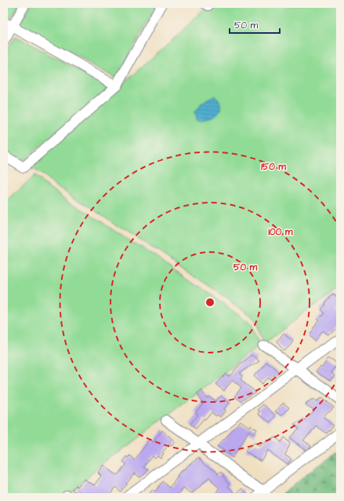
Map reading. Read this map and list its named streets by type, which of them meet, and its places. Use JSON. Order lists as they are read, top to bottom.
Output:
{
  "scale_bar": "50 m",
  "rings": ["150 m", "100 m", "50 m"]
}
